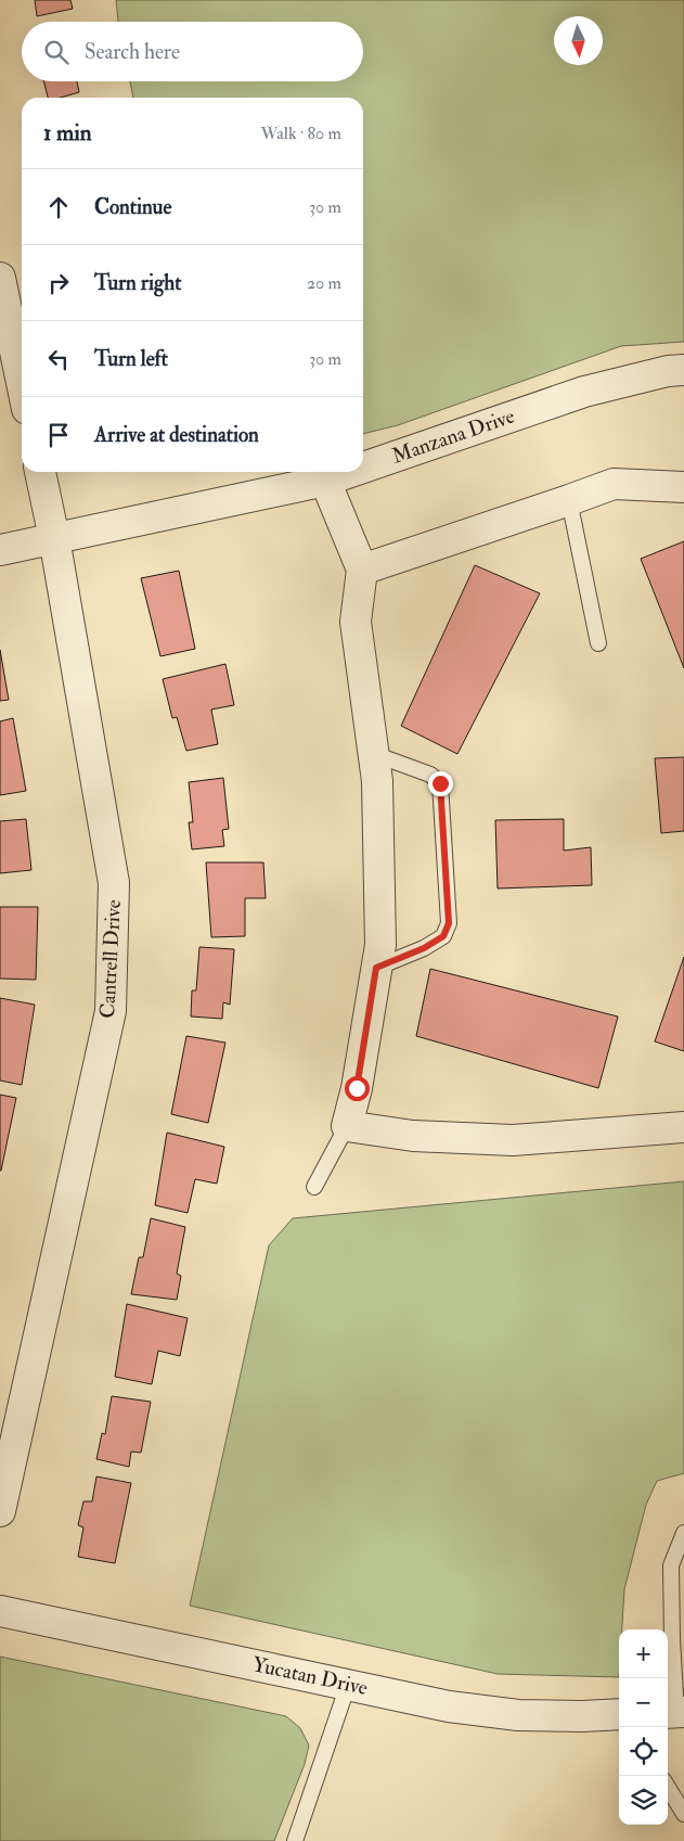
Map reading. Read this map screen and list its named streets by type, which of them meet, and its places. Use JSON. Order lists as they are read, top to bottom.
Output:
{
  "streets": {
    "street": ["Manzana Drive", "Cantrell Drive", "Yucatan Drive"]
  },
  "crossings": [
    ["Manzana Drive", "Cantrell Drive"]
  ],
  "north": "bottom",
  "page": {
    "search": "Search here",
    "heading": ["1 min", "Walk · 80 m"],
    "list": [
      ["Continue", "30 m"],
      ["Turn right", "20 m"],
      ["Turn left", "30 m"],
      "Arrive at destination"
    ],
    "map_buttons": ["+", "−"]
  }
}
